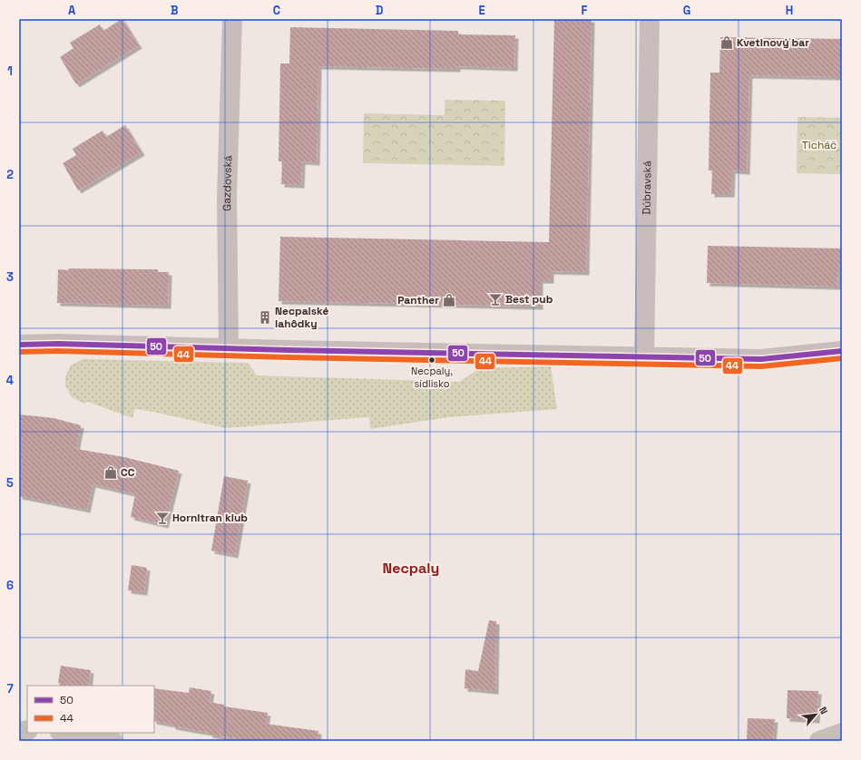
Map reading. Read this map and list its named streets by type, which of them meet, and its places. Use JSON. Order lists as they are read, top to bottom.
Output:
{
  "streets": {
    "street": ["Gazdovská", "Dúbravská"]
  },
  "districts": ["Necpaly"],
  "parks": ["Ticháč"],
  "places": {
    "shop": ["Kvetinový bar", "Panther", "CC"],
    "bar": ["Best pub", "Hornitran klub"],
    "building": ["Necpalské lahôdky"],
    "other": ["Necpaly, sídlisko"]
  },
  "lines": ["transit line 50", "transit line 44"],
  "legend": ["50", "44"],
  "north": "top right",
  "grid": {
    "columns": [
      "A",
      "B",
      "C",
      "D",
      "E",
      "F",
      "G",
      "H"
    ],
    "rows": [
      "1",
      "2",
      "3",
      "4",
      "5",
      "6",
      "7"
    ]
  }
}
